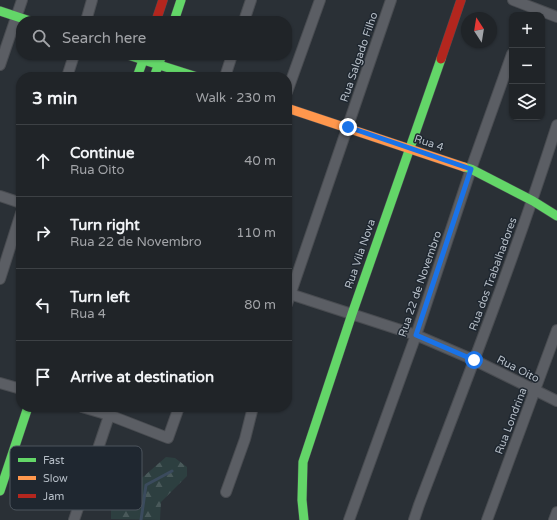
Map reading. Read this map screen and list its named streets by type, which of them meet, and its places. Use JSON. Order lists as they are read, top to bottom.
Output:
{
  "streets": {
    "street": [
      "Rua Salgado Filho",
      "Rua 4",
      "Rua Vila Nova",
      "Rua dos Trabalhadores",
      "Rua 22 de Novembro",
      "Rua Oito",
      "Rua Londrina"
    ]
  },
  "crossings": [
    ["Rua Salgado Filho", "Rua 4"],
    ["Rua 4", "Rua Vila Nova"],
    ["Rua 4", "Rua dos Trabalhadores"],
    ["Rua 4", "Rua 22 de Novembro"],
    ["Rua Vila Nova", "Rua Oito"],
    ["Rua dos Trabalhadores", "Rua Oito"],
    ["Rua 22 de Novembro", "Rua Oito"],
    ["Rua Oito", "Rua Londrina"]
  ],
  "legend": ["Fast", "Slow", "Jam"],
  "north": "top",
  "page": {
    "map_buttons": ["+", "−"],
    "search": "Search here",
    "heading": ["3 min", "Walk · 230 m"],
    "list": [
      ["Continue", "Rua Oito", "40 m"],
      ["Turn right", "Rua 22 de Novembro", "110 m"],
      ["Turn left", "Rua 4", "80 m"],
      "Arrive at destination"
    ]
  }
}
